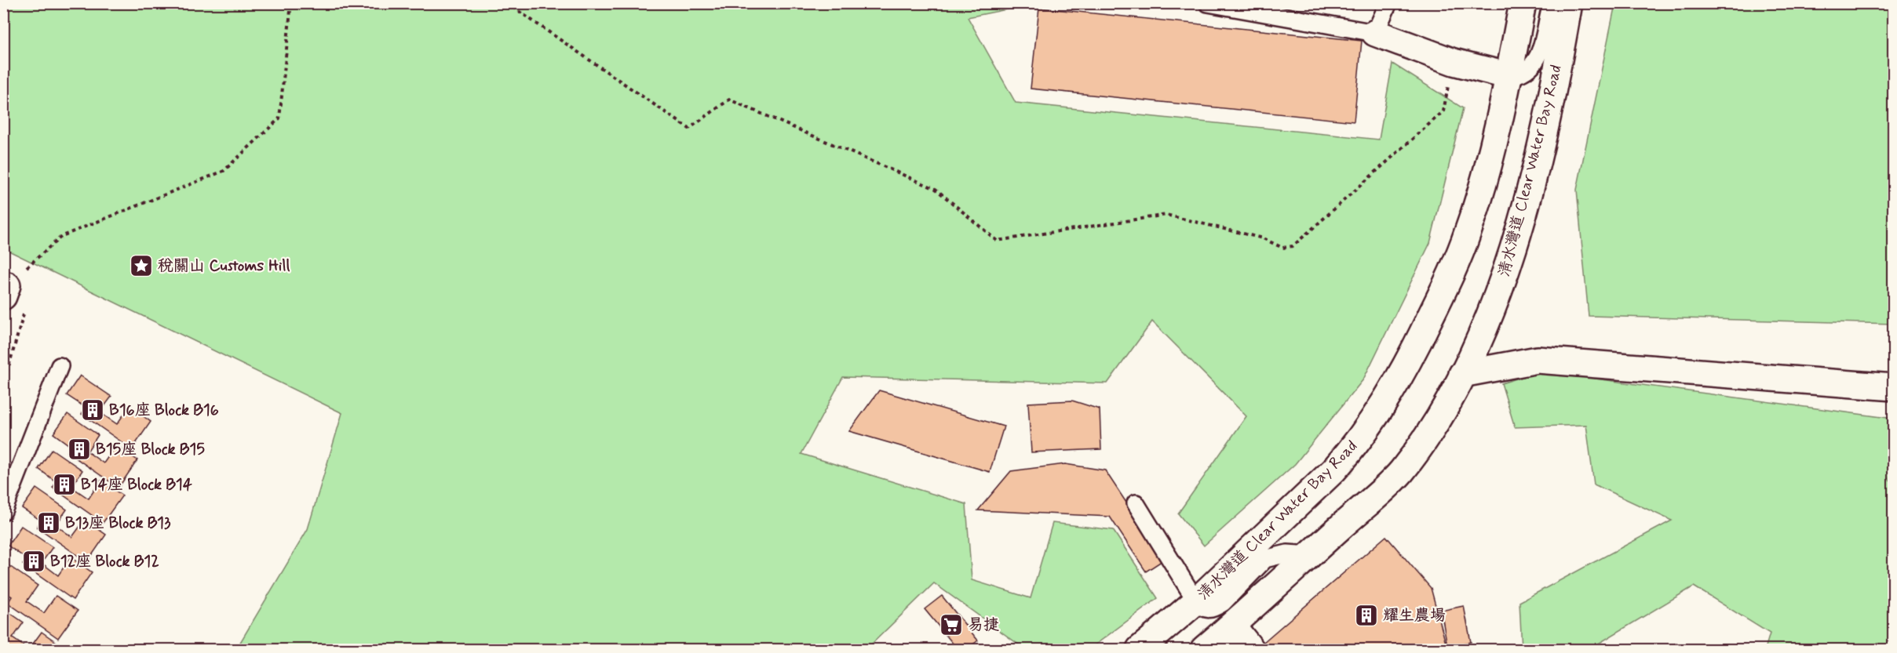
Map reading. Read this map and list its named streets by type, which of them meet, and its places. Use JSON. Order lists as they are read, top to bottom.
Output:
{
  "streets": {
    "main road": ["清水灣道 Clear Water Bay Road"]
  },
  "places": {
    "place": ["稅關山 Customs Hill"],
    "building": [
      "B16座 Block B16",
      "B15座 Block B15",
      "B14座 Block B14",
      "B13座 Block B13",
      "B12座 Block B12",
      "耀生農場"
    ],
    "supermarket": ["易捷"]
  }
}
